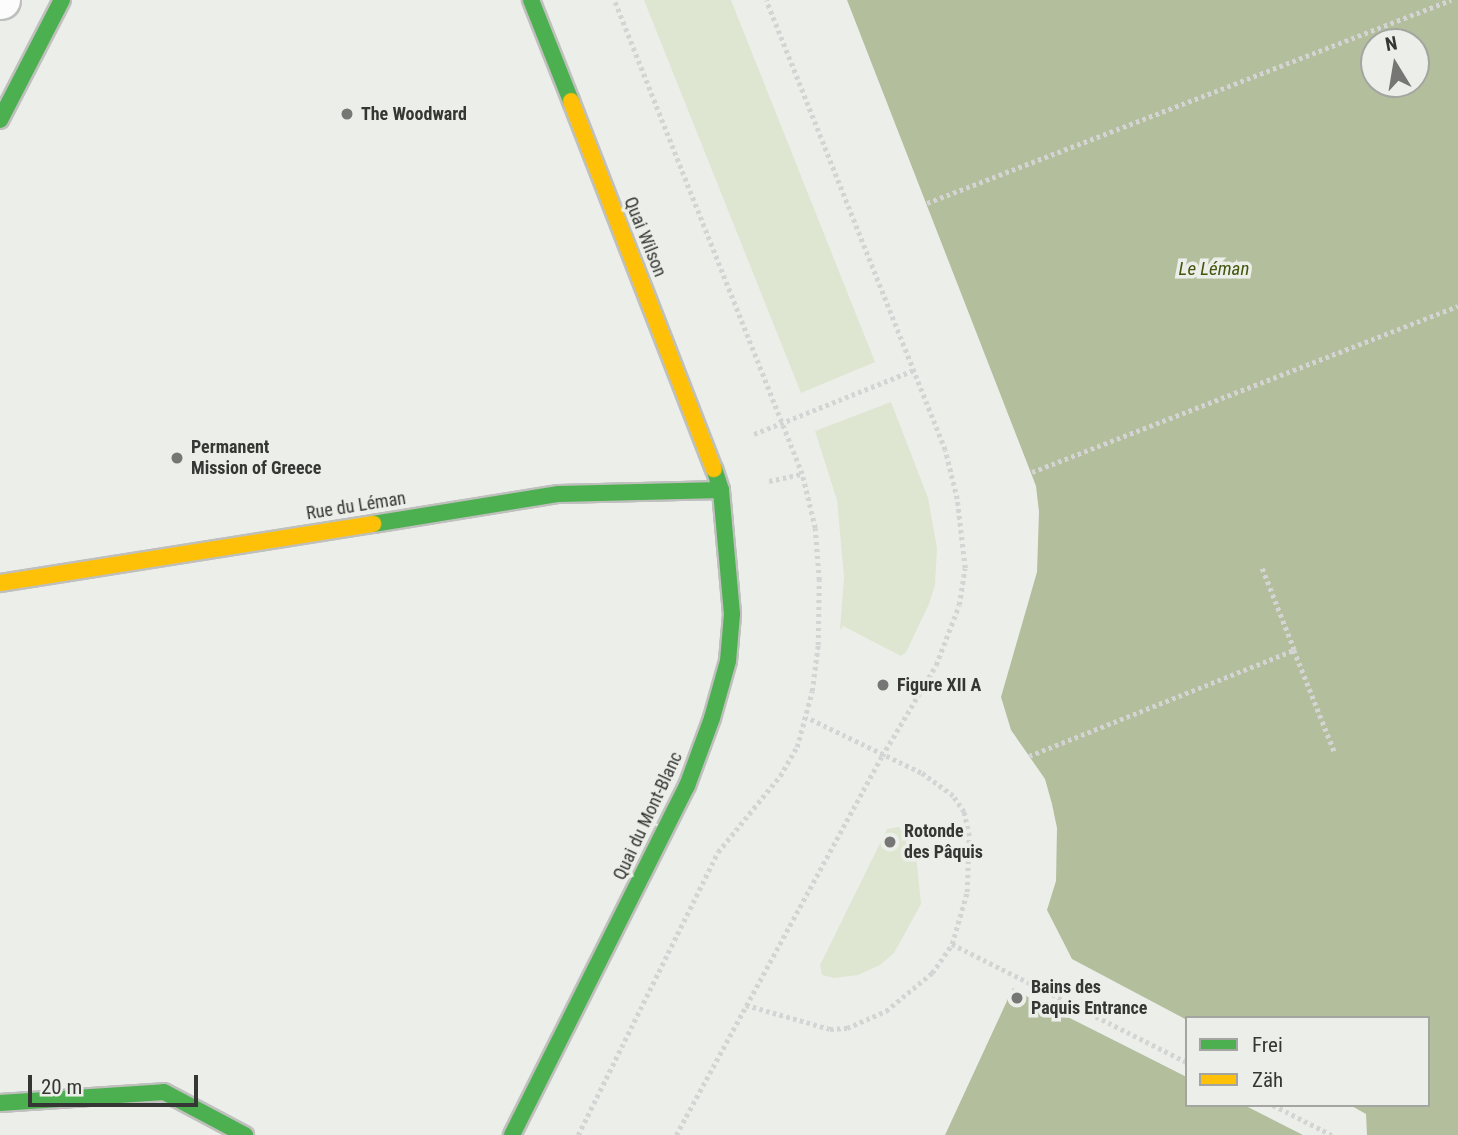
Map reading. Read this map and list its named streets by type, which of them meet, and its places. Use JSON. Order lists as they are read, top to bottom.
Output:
{
  "streets": {
    "main road": ["Quai Wilson", "Rue du Léman", "Quai du Mont-Blanc"]
  },
  "crossings": [
    ["Quai Wilson", "Rue du Léman"],
    ["Quai Wilson", "Quai du Mont-Blanc"],
    ["Rue du Léman", "Quai du Mont-Blanc"]
  ],
  "water": ["Le Léman"],
  "places": [
    "The Woodward",
    "Permanent Mission of Greece",
    "Figure XII A",
    "Rotonde des Pâquis",
    "Bains des Paquis Entrance"
  ],
  "legend": ["Frei", "Zäh"],
  "scale_bar": "20 m",
  "north": "top"
}
